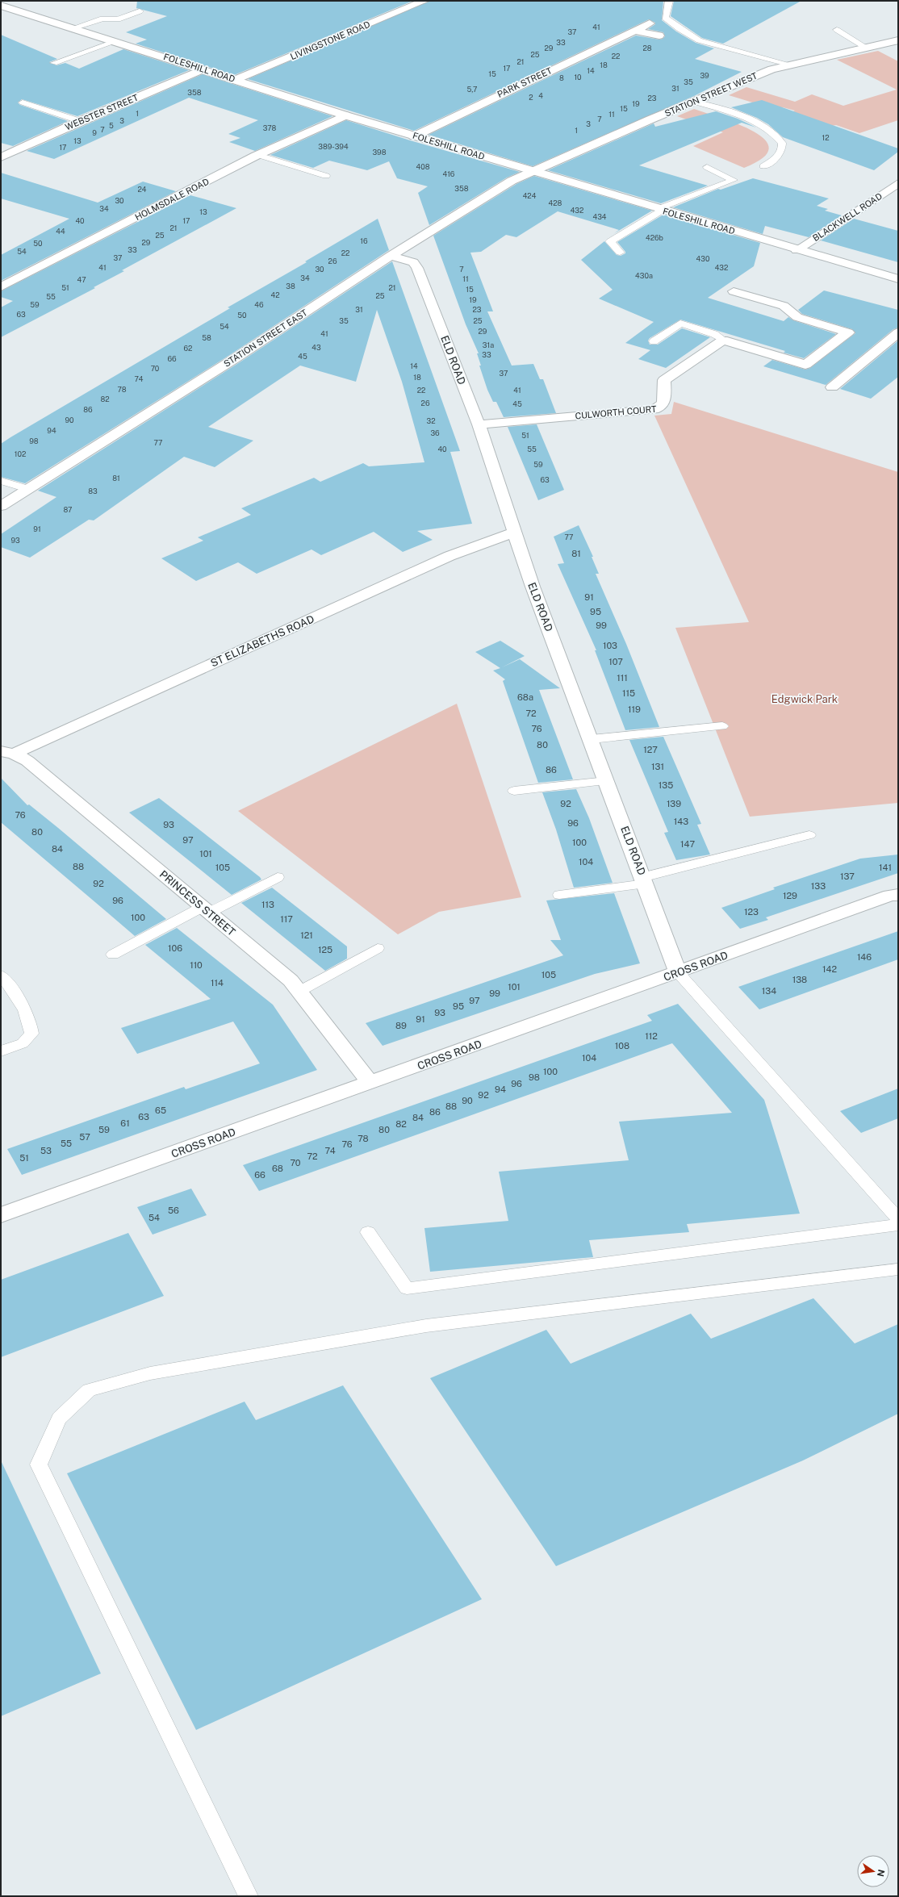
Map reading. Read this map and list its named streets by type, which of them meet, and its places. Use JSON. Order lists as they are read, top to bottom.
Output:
{
  "streets": {
    "street": [
      "LIVINGSTONE ROAD",
      "FOLESHILL ROAD",
      "PARK STREET",
      "STATION STREET WEST",
      "WEBSTER STREET",
      "HOLMSDALE ROAD",
      "BLACKWELL ROAD",
      "STATION STREET EAST",
      "ELD ROAD",
      "CULWORTH COURT",
      "ST ELIZABETHS ROAD",
      "PRINCESS STREET",
      "CROSS ROAD"
    ]
  },
  "crossings": [
    ["LIVINGSTONE ROAD", "FOLESHILL ROAD"],
    ["FOLESHILL ROAD", "PARK STREET"],
    ["FOLESHILL ROAD", "STATION STREET WEST"],
    ["FOLESHILL ROAD", "WEBSTER STREET"],
    ["FOLESHILL ROAD", "HOLMSDALE ROAD"],
    ["FOLESHILL ROAD", "BLACKWELL ROAD"],
    ["FOLESHILL ROAD", "STATION STREET EAST"],
    ["STATION STREET WEST", "STATION STREET EAST"],
    ["STATION STREET EAST", "ELD ROAD"],
    ["ELD ROAD", "CULWORTH COURT"],
    ["ELD ROAD", "ST ELIZABETHS ROAD"],
    ["ELD ROAD", "CROSS ROAD"],
    ["ST ELIZABETHS ROAD", "PRINCESS STREET"],
    ["PRINCESS STREET", "CROSS ROAD"]
  ],
  "parks": ["Edgwick Park"],
  "house_numbers": [
    "41",
    "37",
    "33",
    "29",
    "28",
    "25",
    "22",
    "21",
    "18",
    "17",
    "14",
    "15",
    "39",
    "10",
    "8",
    "35",
    "31",
    "5,7",
    "358",
    "4",
    "2",
    "23",
    "19",
    "15",
    "1",
    "11",
    "7",
    "3",
    "3",
    "5",
    "378",
    "7",
    "1",
    "9",
    "12",
    "13",
    "389-394",
    "17",
    "398",
    "408",
    "416",
    "358",
    "24",
    "424",
    "30",
    "428",
    "34",
    "432",
    "13",
    "434",
    "40",
    "17",
    "21",
    "44",
    "25",
    "426b",
    "16",
    "29",
    "50",
    "33",
    "54",
    "22",
    "37",
    "430",
    "26",
    "41",
    "432",
    "30",
    "7",
    "430a",
    "34",
    "11",
    "47",
    "38",
    "51",
    "21",
    "15",
    "42",
    "25",
    "55",
    "19",
    "59",
    "46",
    "31",
    "23",
    "63",
    "50",
    "35",
    "25",
    "54",
    "29",
    "41",
    "58",
    "31a",
    "43",
    "62",
    "33",
    "45",
    "66",
    "14",
    "70",
    "37",
    "18",
    "74",
    "78",
    "22",
    "41",
    "82",
    "26",
    "45",
    "86",
    "90",
    "32",
    "94",
    "36",
    "51",
    "98",
    "77",
    "40",
    "55",
    "102",
    "59",
    "81",
    "63",
    "83",
    "87",
    "91",
    "77",
    "93",
    "81",
    "91",
    "95",
    "99",
    "103",
    "107",
    "111",
    "115",
    "68a",
    "119",
    "72",
    "76",
    "80",
    "127",
    "131",
    "86",
    "135",
    "92",
    "139",
    "76",
    "143",
    "96",
    "93",
    "80",
    "97",
    "100",
    "147",
    "84",
    "101",
    "104",
    "88",
    "105",
    "141",
    "137",
    "92",
    "133",
    "129",
    "96",
    "113",
    "123",
    "100",
    "117",
    "121",
    "106",
    "125",
    "146",
    "110",
    "142",
    "105",
    "138",
    "114",
    "101",
    "134",
    "99",
    "97",
    "95",
    "93",
    "91",
    "89",
    "112",
    "108",
    "104",
    "100",
    "98",
    "96",
    "94",
    "92",
    "90",
    "88",
    "65",
    "86",
    "63",
    "84",
    "61",
    "82",
    "59",
    "80",
    "57",
    "78",
    "55",
    "76",
    "53",
    "74",
    "72",
    "51",
    "70",
    "68",
    "66",
    "56",
    "54"
  ],
  "north": "right"
}
